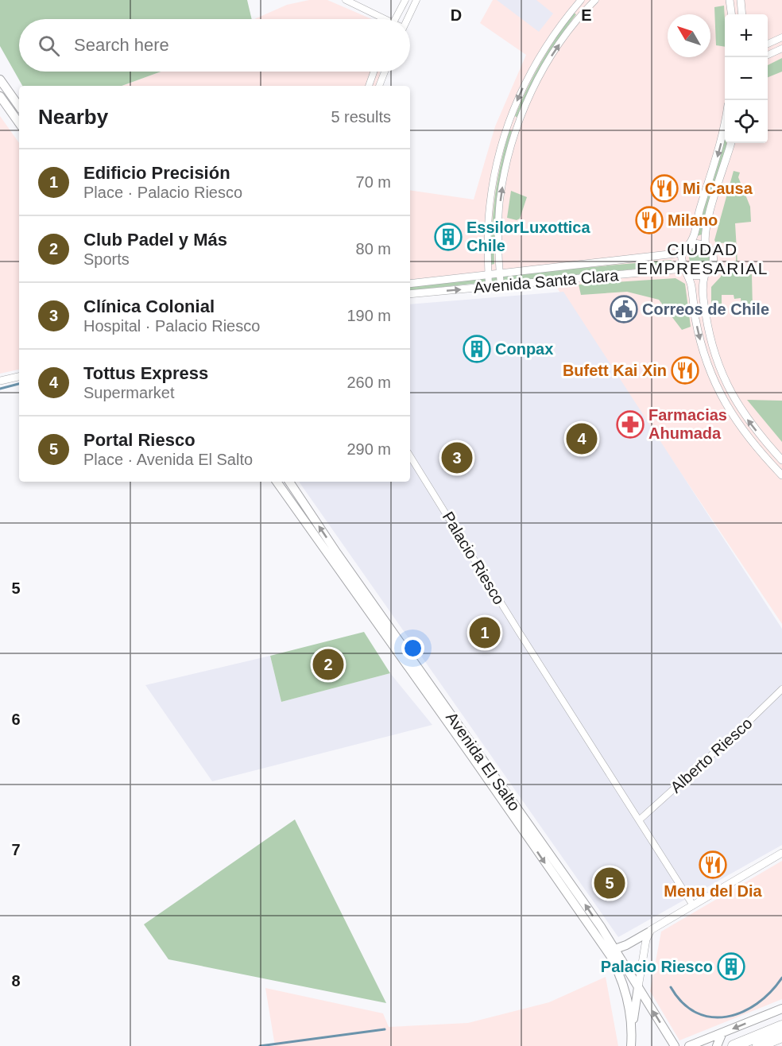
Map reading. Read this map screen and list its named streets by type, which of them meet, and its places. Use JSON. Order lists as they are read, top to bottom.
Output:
{
  "streets": {
    "main road": ["Avenida El Salto"],
    "street": ["Avenida Santa Clara", "Palacio Riesco", "Alberto Riesco"]
  },
  "crossings": [
    ["Palacio Riesco", "Alberto Riesco"]
  ],
  "districts": ["CIUDAD EMPRESARIAL"],
  "places": {
    "restaurant": [
      "Mi Causa",
      "Milano",
      "Bufett Kai Xin",
      "Menu del Dia"
    ],
    "building": ["EssilorLuxottica Chile", "Conpax", "Palacio Riesco"],
    "public building": ["Correos de Chile"],
    "pharmacy": ["Farmacias Ahumada"]
  },
  "north": "top left",
  "page": {
    "map_buttons": ["+", "−"],
    "search": "Search here",
    "heading": ["Nearby", "5 results"],
    "list": [
      {
        "mark": "1",
        "name": "Edificio Precisión",
        "note": "Place · Palacio Riesco",
        "value": "70 m"
      },
      {
        "mark": "2",
        "name": "Club Padel y Más",
        "note": "Sports",
        "value": "80 m"
      },
      {
        "mark": "3",
        "name": "Clínica Colonial",
        "note": "Hospital · Palacio Riesco",
        "value": "190 m"
      },
      {
        "mark": "4",
        "name": "Tottus Express",
        "note": "Supermarket",
        "value": "260 m"
      },
      {
        "mark": "5",
        "name": "Portal Riesco",
        "note": "Place · Avenida El Salto",
        "value": "290 m"
      }
    ],
    "pins": [
      "4",
      "3",
      "1",
      "2",
      "5"
    ]
  },
  "grid": {
    "columns": ["D", "E"],
    "rows": [
      "5",
      "6",
      "7",
      "8"
    ]
  }
}
